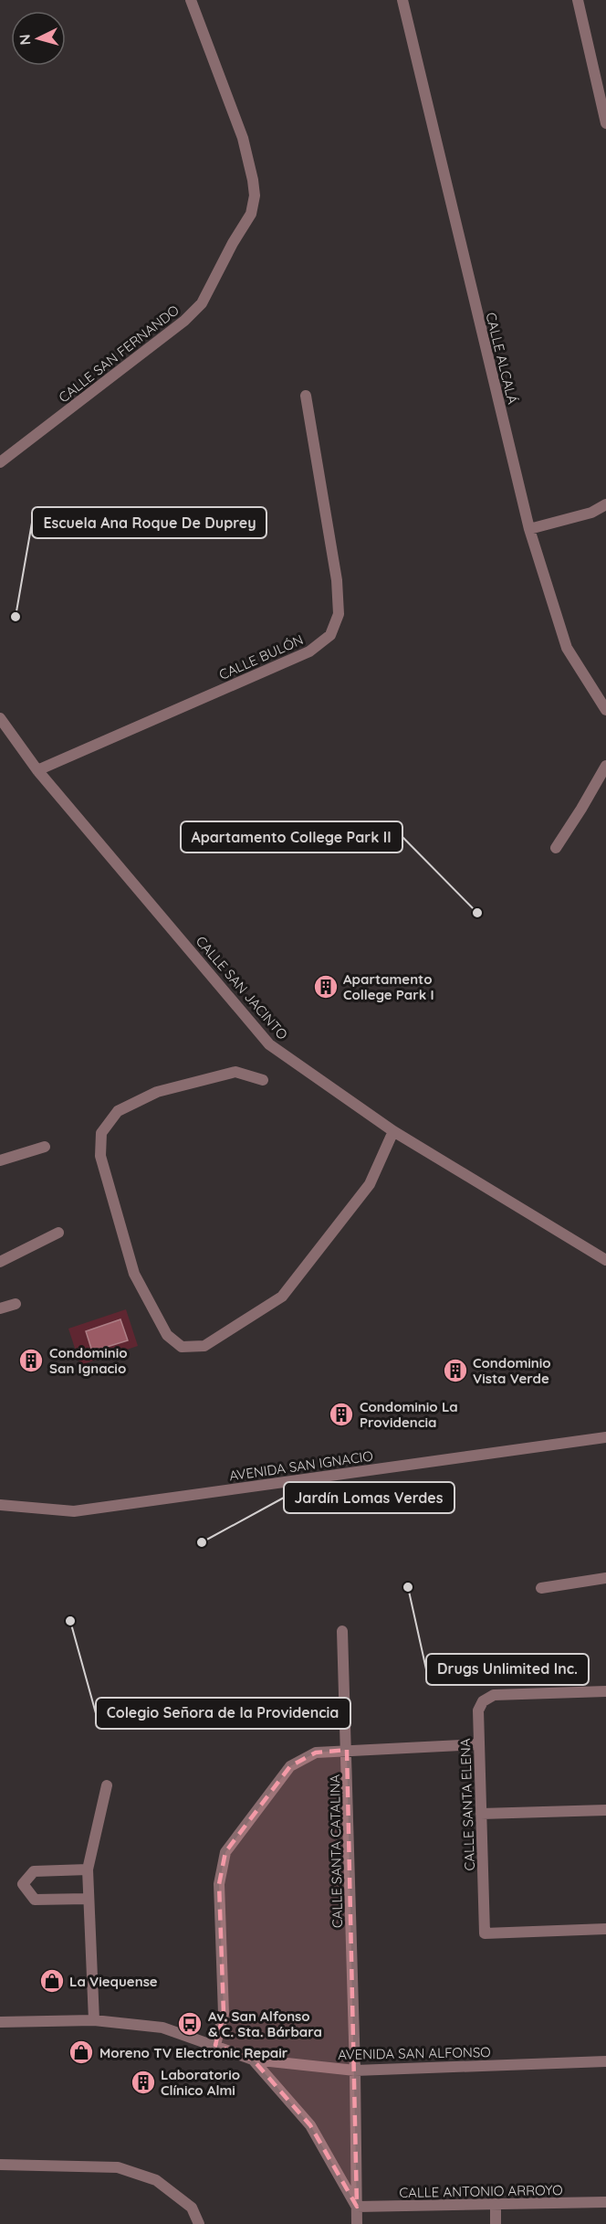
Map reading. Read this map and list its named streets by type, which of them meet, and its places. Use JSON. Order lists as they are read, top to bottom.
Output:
{
  "streets": {
    "street": [
      "CALLE SAN FERNANDO",
      "CALLE ALCALÁ",
      "CALLE BULÓN",
      "CALLE SAN JACINTO",
      "AVENIDA SAN IGNACIO",
      "CALLE SANTA ELENA",
      "CALLE SANTA CATALINA",
      "AVENIDA SAN ALFONSO",
      "CALLE ANTONIO ARROYO"
    ]
  },
  "crossings": [
    ["CALLE BULÓN", "CALLE SAN JACINTO"],
    ["CALLE SANTA CATALINA", "AVENIDA SAN ALFONSO"],
    ["CALLE SANTA CATALINA", "CALLE ANTONIO ARROYO"]
  ],
  "places": {
    "other": [
      "Escuela Ana Roque De Duprey",
      "Apartamento College Park II",
      "Jardín Lomas Verdes",
      "Drugs Unlimited Inc.",
      "Colegio Señora de la Providencia"
    ],
    "building": [
      "Apartamento College Park I",
      "Condominio San Ignacio",
      "Condominio Vista Verde",
      "Condominio La Providencia",
      "Laboratorio Clínico Almi"
    ],
    "shop": ["La Viequense", "Moreno TV Electronic Repair"],
    "bus stop": ["Av. San Alfonso & C. Sta. Bárbara"]
  },
  "north": "left"
}
